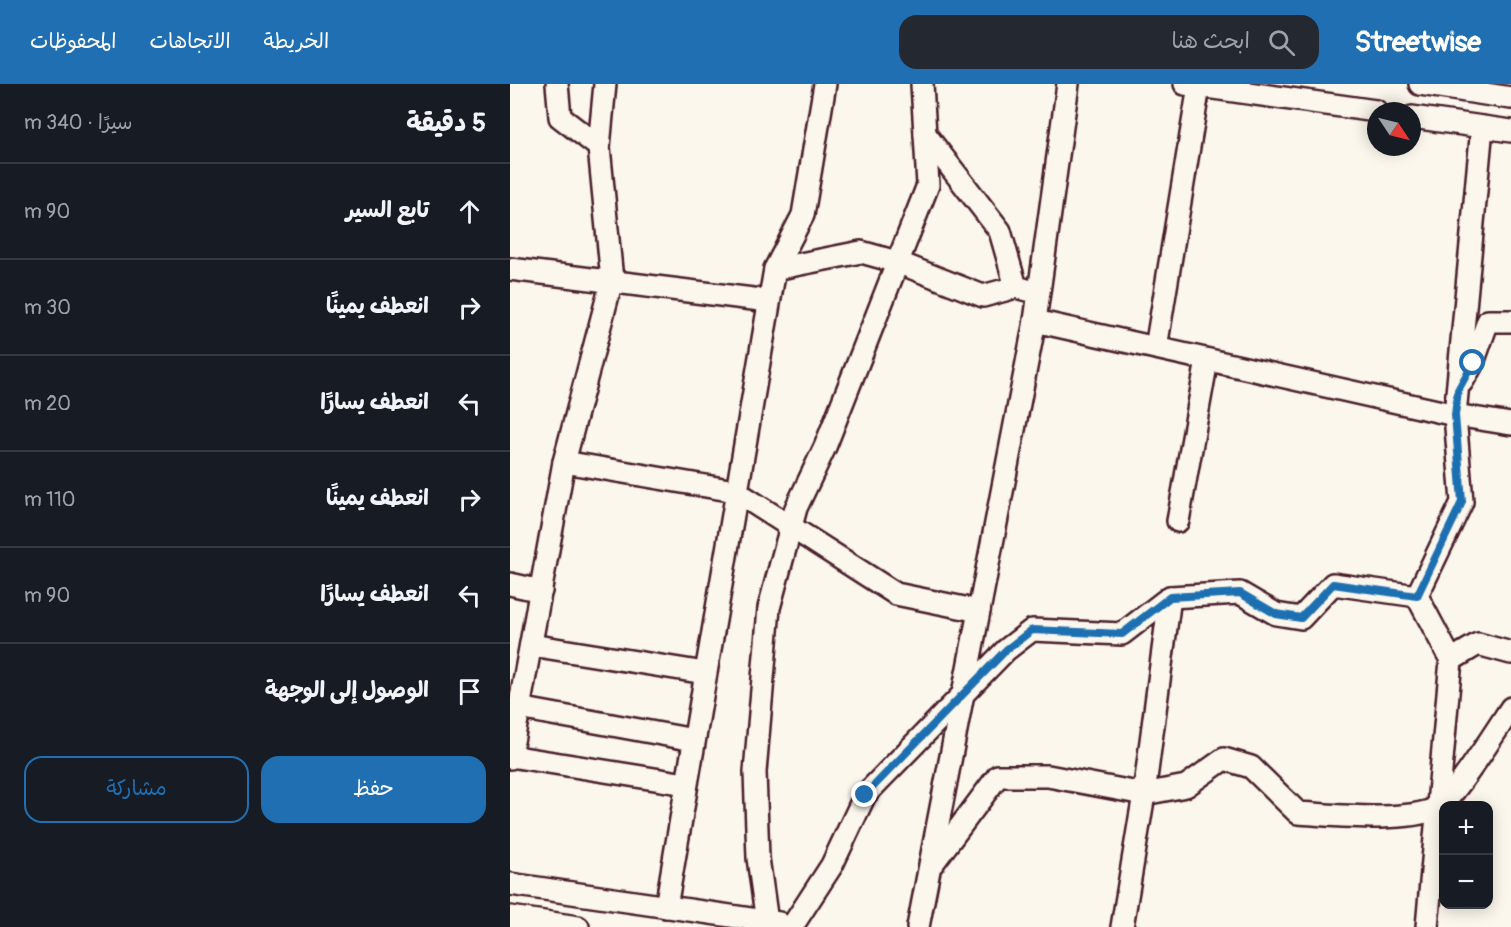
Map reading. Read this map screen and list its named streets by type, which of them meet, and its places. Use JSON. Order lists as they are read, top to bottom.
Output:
{
  "north": "bottom right",
  "page": {
    "header": "Streetwise",
    "search": "ابحث هنا",
    "nav": ["الخريطة", "الاتجاهات", "المحفوظات"],
    "heading": ["5 دقيقة", "سيرًا · 340 m"],
    "list": [
      ["تابع السير", "90 m"],
      ["انعطف يمينًا", "30 m"],
      ["انعطف يسارًا", "20 m"],
      ["انعطف يمينًا", "110 m"],
      ["انعطف يسارًا", "90 m"],
      "الوصول إلى الوجهة"
    ],
    "buttons": ["حفظ", "مشاركة"],
    "map_buttons": ["+", "−"]
  }
}
